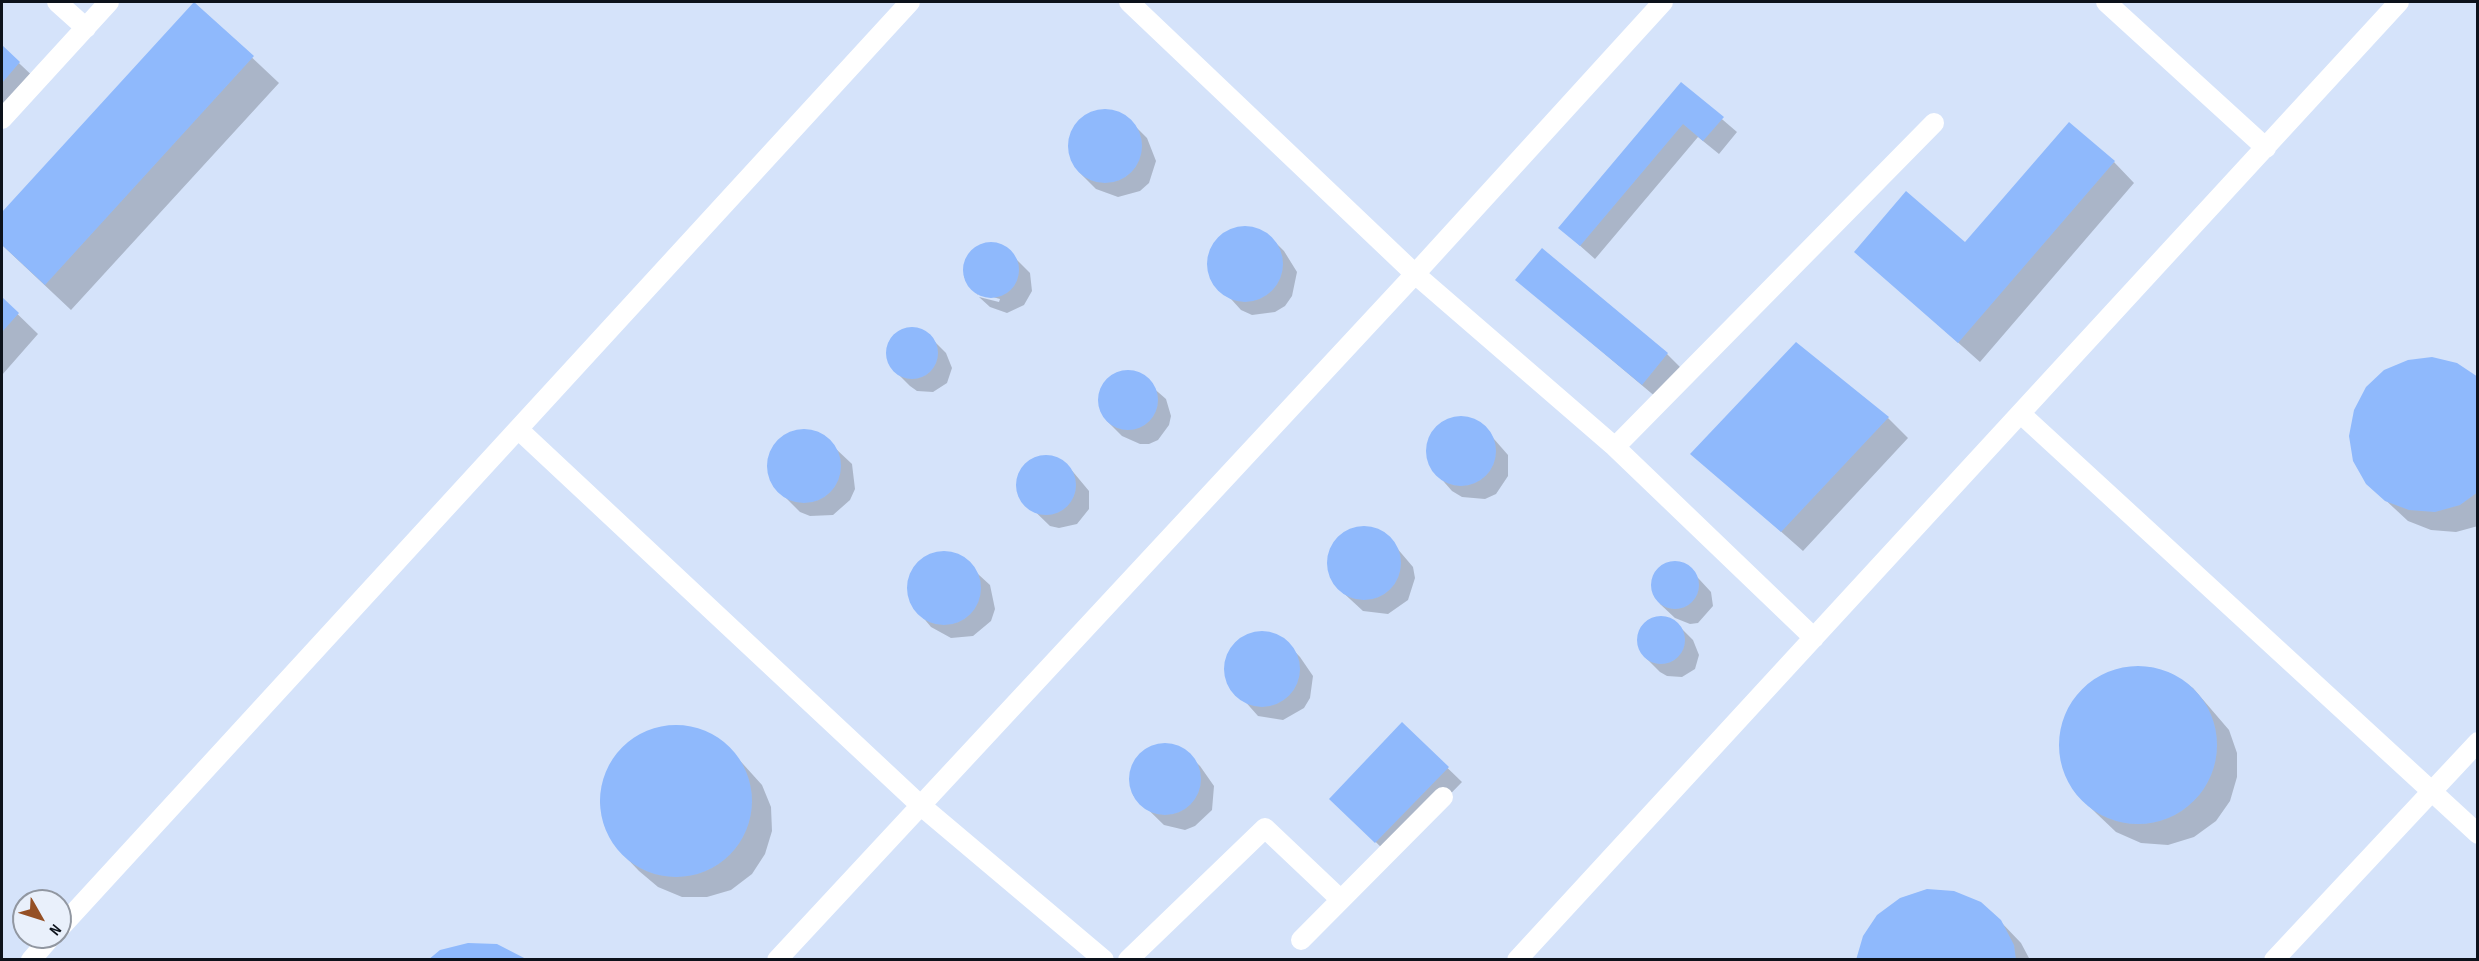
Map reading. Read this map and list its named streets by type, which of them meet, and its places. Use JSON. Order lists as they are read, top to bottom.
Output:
{
  "north": "bottom right"
}
